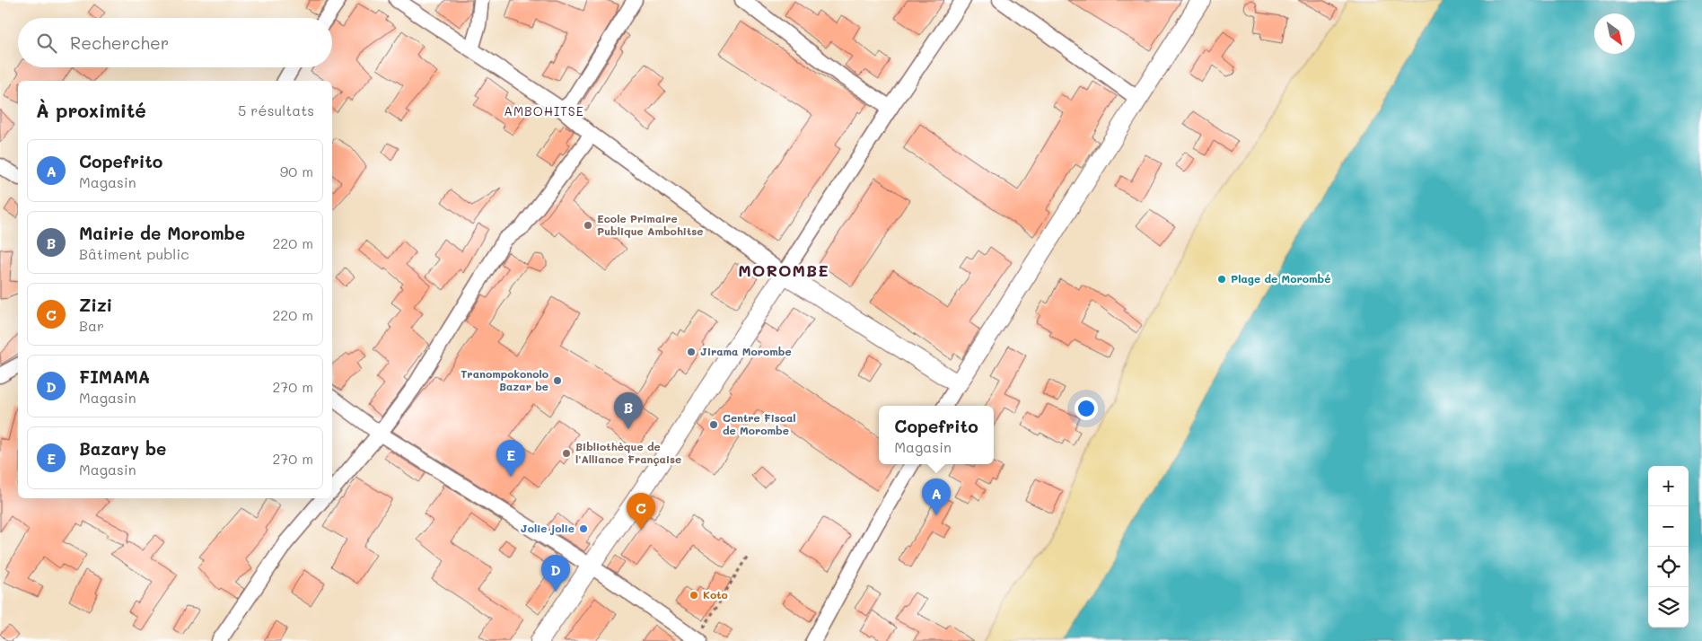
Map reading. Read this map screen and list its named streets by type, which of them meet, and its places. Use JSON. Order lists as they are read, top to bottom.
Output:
{
  "districts": ["AMBOHITSE", "MOROMBE"],
  "places": [
    "Ecole Primaire Publique Ambohitse",
    "Plage de Morombé",
    "Jirama Morombe",
    "Tranompokonolo Bazar be",
    "Centre Fiscal de Morombe",
    "Bibliothèque de l'Alliance Française",
    "Jolie jolie",
    "Koto"
  ],
  "north": "bottom right",
  "page": {
    "search": "Rechercher",
    "heading": ["À proximité", "5 résultats"],
    "list": [
      {
        "mark": "A",
        "name": "Copefrito",
        "note": "Magasin",
        "value": "90 m"
      },
      {
        "mark": "B",
        "name": "Mairie de Morombe",
        "note": "Bâtiment public",
        "value": "220 m"
      },
      {
        "mark": "C",
        "name": "Zizi",
        "note": "Bar",
        "value": "220 m"
      },
      {
        "mark": "D",
        "name": "FIMAMA",
        "note": "Magasin",
        "value": "270 m"
      },
      {
        "mark": "E",
        "name": "Bazary be",
        "note": "Magasin",
        "value": "270 m"
      }
    ],
    "pins": [
      "B",
      "E",
      "A",
      "C",
      "D"
    ],
    "popup": ["Copefrito", "Magasin"],
    "map_buttons": ["+", "−"]
  }
}
